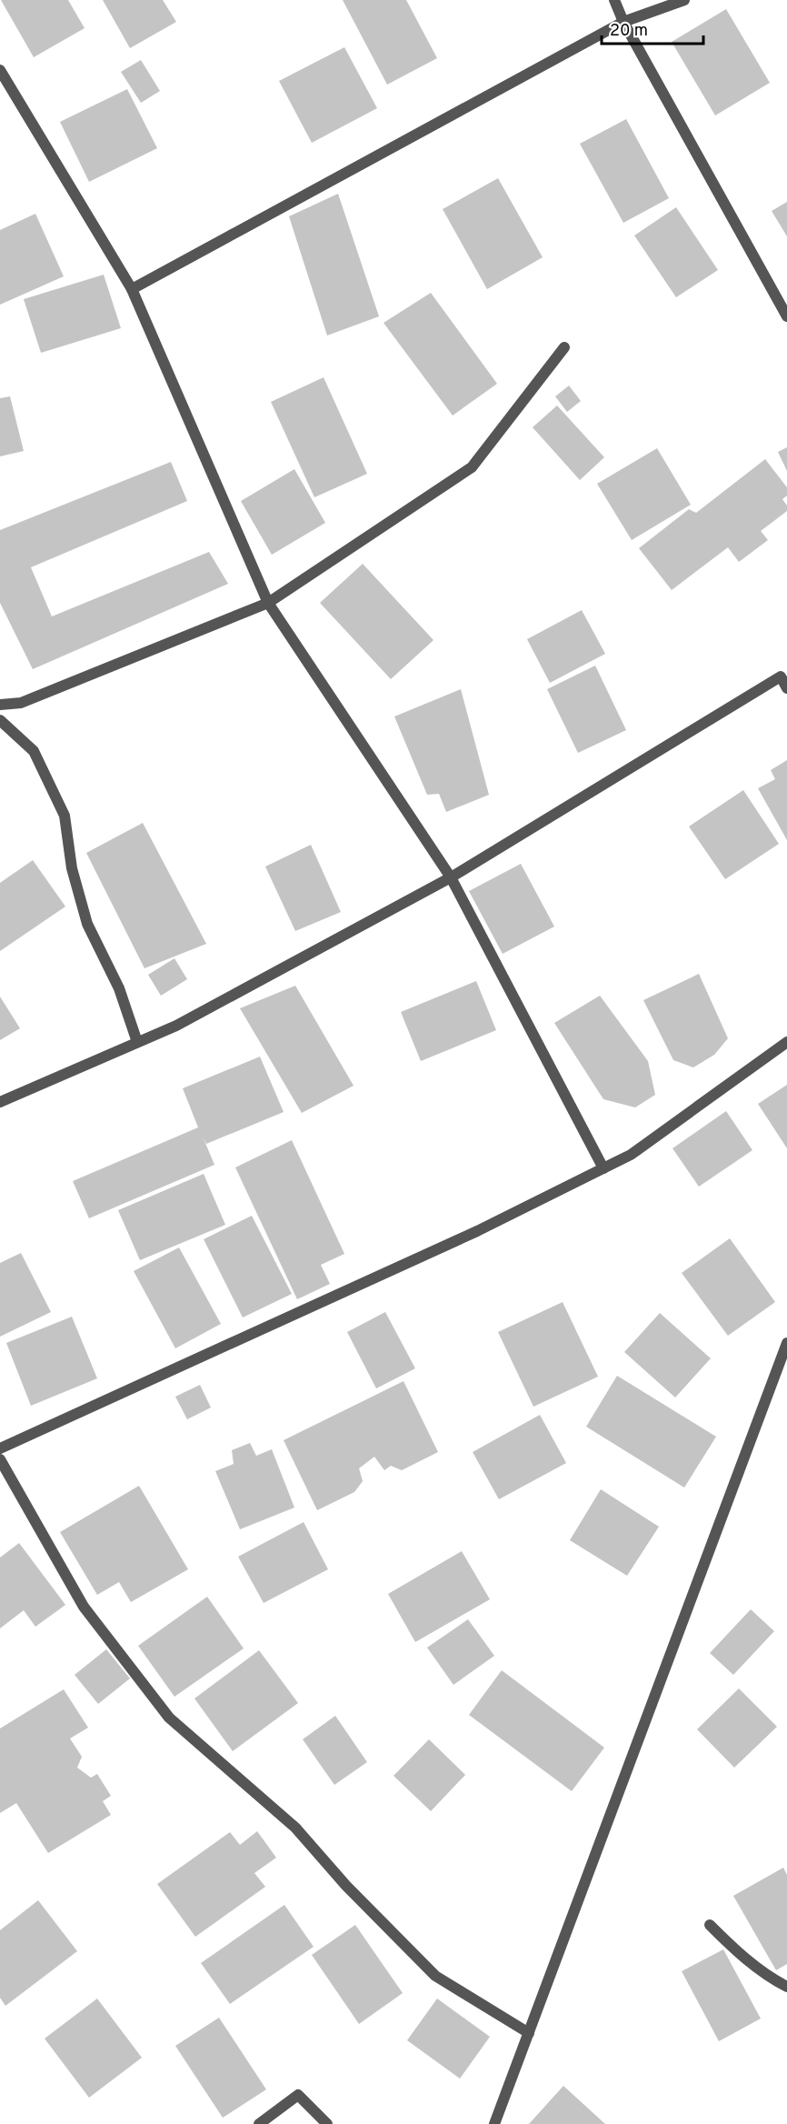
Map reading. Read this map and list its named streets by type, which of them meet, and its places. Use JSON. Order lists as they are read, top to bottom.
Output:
{
  "scale_bar": "20 m"
}
